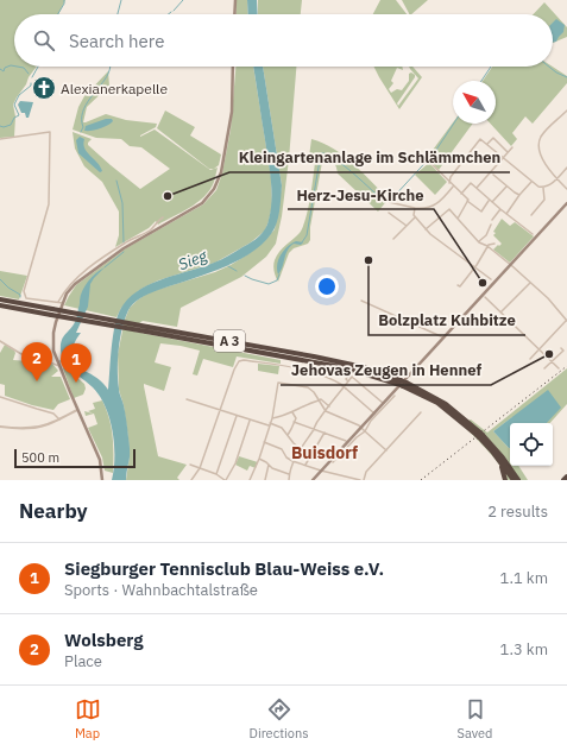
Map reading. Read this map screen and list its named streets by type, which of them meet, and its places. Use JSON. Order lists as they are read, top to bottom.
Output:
{
  "streets": {
    "highway": ["A 3"]
  },
  "districts": ["Buisdorf"],
  "water": ["Sieg"],
  "places": {
    "church": ["Alexianerkapelle"],
    "other": [
      "Kleingartenanlage im Schlämmchen",
      "Bolzplatz Kuhbitze",
      "Herz-Jesu-Kirche",
      "Jehovas Zeugen in Hennef"
    ]
  },
  "scale_bar": "500 m",
  "north": "top left",
  "page": {
    "search": "Search here",
    "pins": ["2", "1"],
    "scale": "500 m",
    "heading": ["Nearby", "2 results"],
    "list": [
      {
        "mark": "1",
        "name": "Siegburger Tennisclub Blau-Weiss e.V.",
        "note": "Sports · Wahnbachtalstraße",
        "value": "1.1 km"
      },
      {
        "mark": "2",
        "name": "Wolsberg",
        "note": "Place",
        "value": "1.3 km"
      }
    ],
    "nav": ["Map", "Directions", "Saved"]
  }
}
